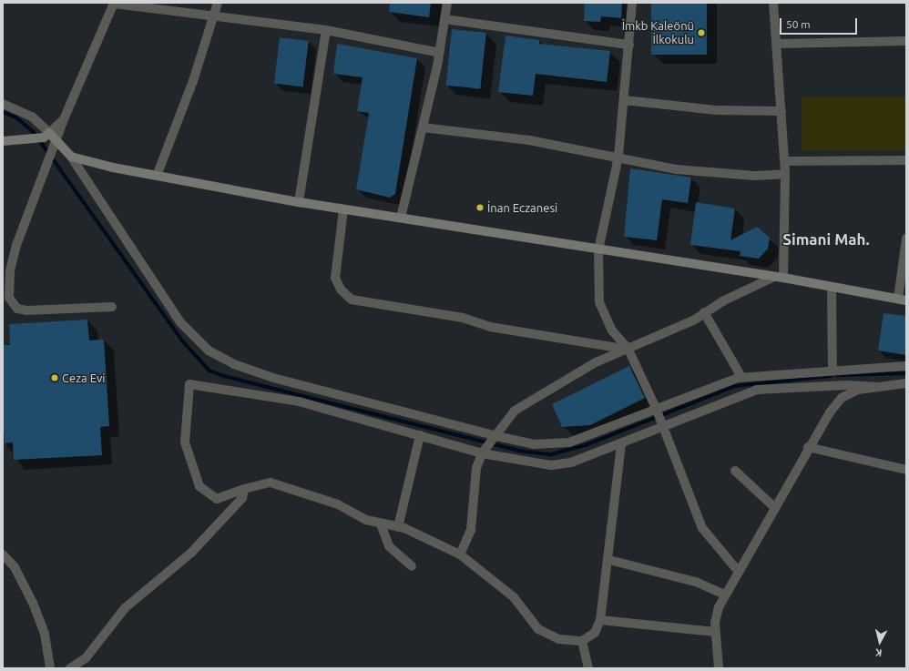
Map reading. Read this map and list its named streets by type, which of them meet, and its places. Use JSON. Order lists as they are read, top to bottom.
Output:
{
  "districts": ["Simani Mah."],
  "places": ["İmkb Kaleönü İlkokulu", "İnan Eczanesi", "Ceza Evi"],
  "scale_bar": "50 m",
  "north": "bottom"
}
